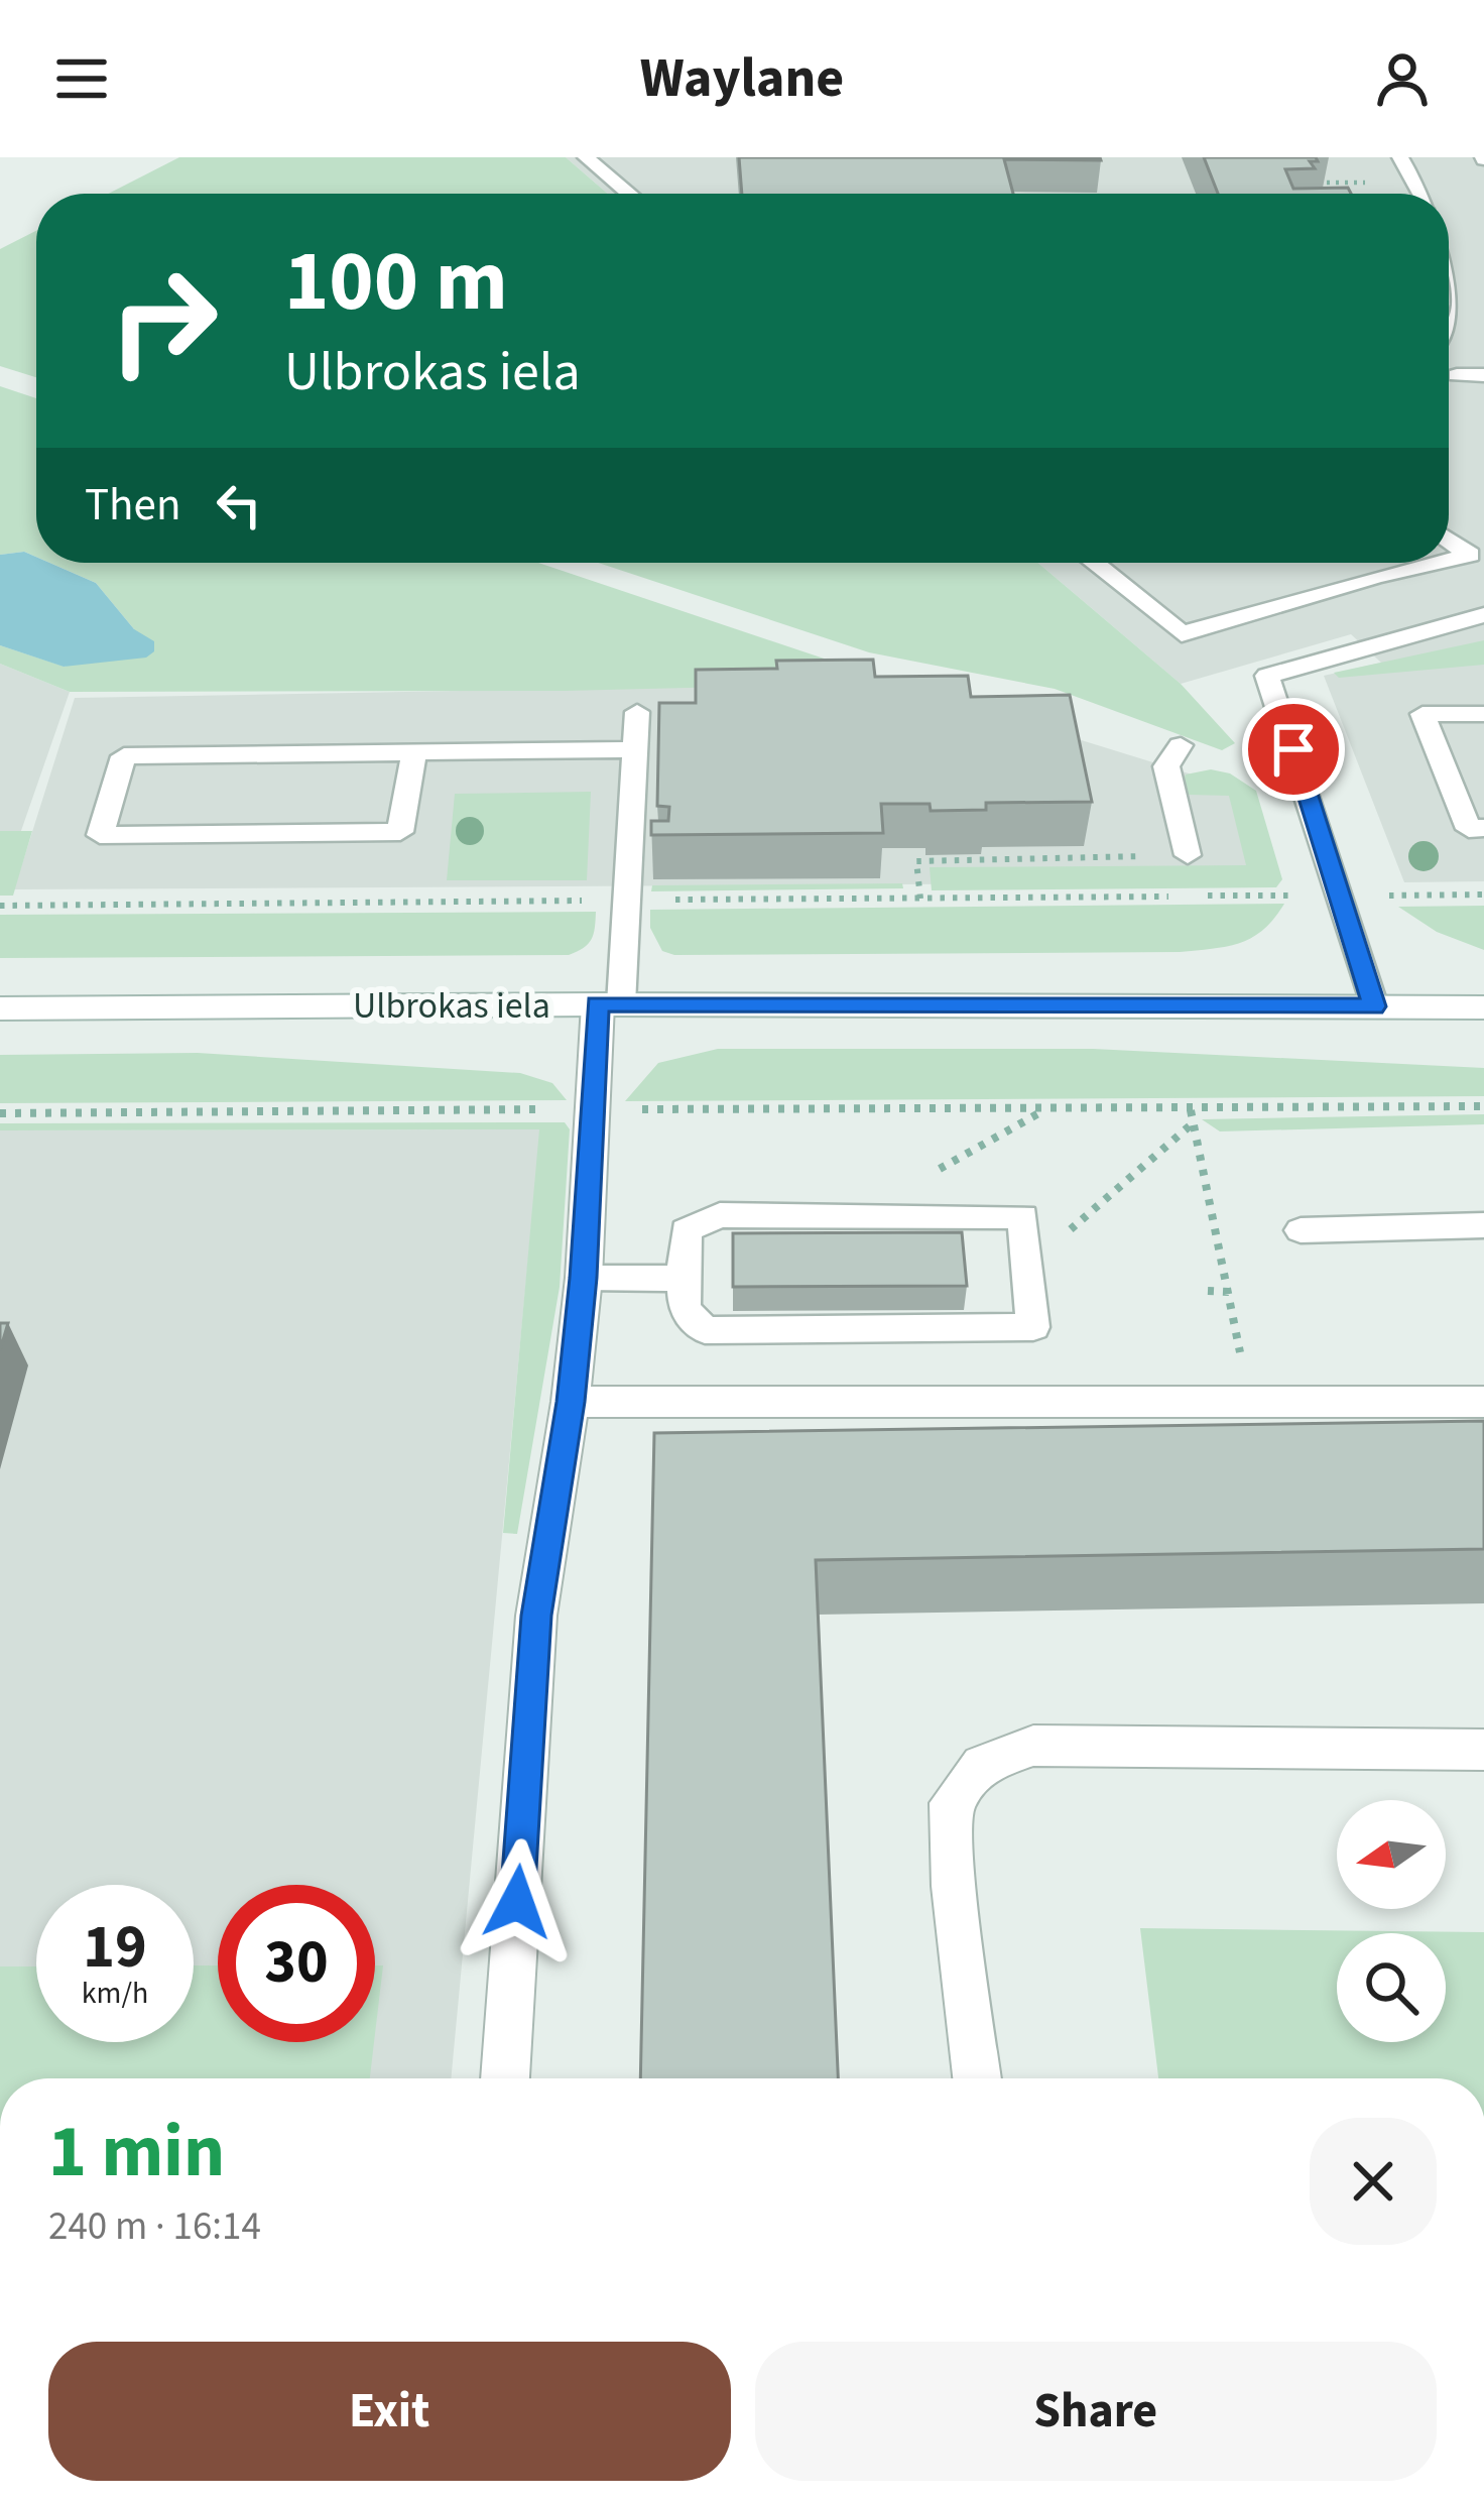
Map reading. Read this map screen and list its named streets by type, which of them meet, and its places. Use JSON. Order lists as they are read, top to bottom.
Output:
{
  "streets": {
    "street": ["Ulbrokas iela"]
  },
  "north": "left",
  "page": {
    "header": "Waylane",
    "turn": ["100 m", "Ulbrokas iela"],
    "then": "Then",
    "speed": "19 km/h",
    "limit": "30",
    "heading": ["1 min", "240 m · 16:14"],
    "buttons": ["Exit", "Share"]
  }
}
